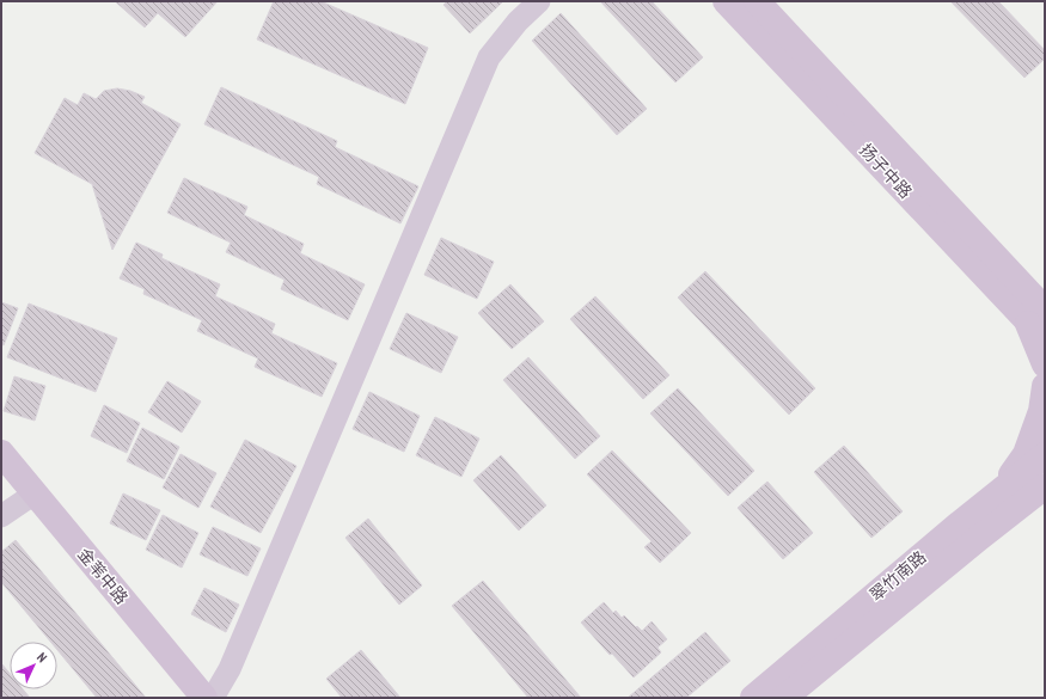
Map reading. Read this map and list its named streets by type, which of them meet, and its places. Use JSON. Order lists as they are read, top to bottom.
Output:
{
  "streets": {
    "main road": ["扬子中路", "金苇中路", "翠竹南路"]
  },
  "north": "top right"
}
